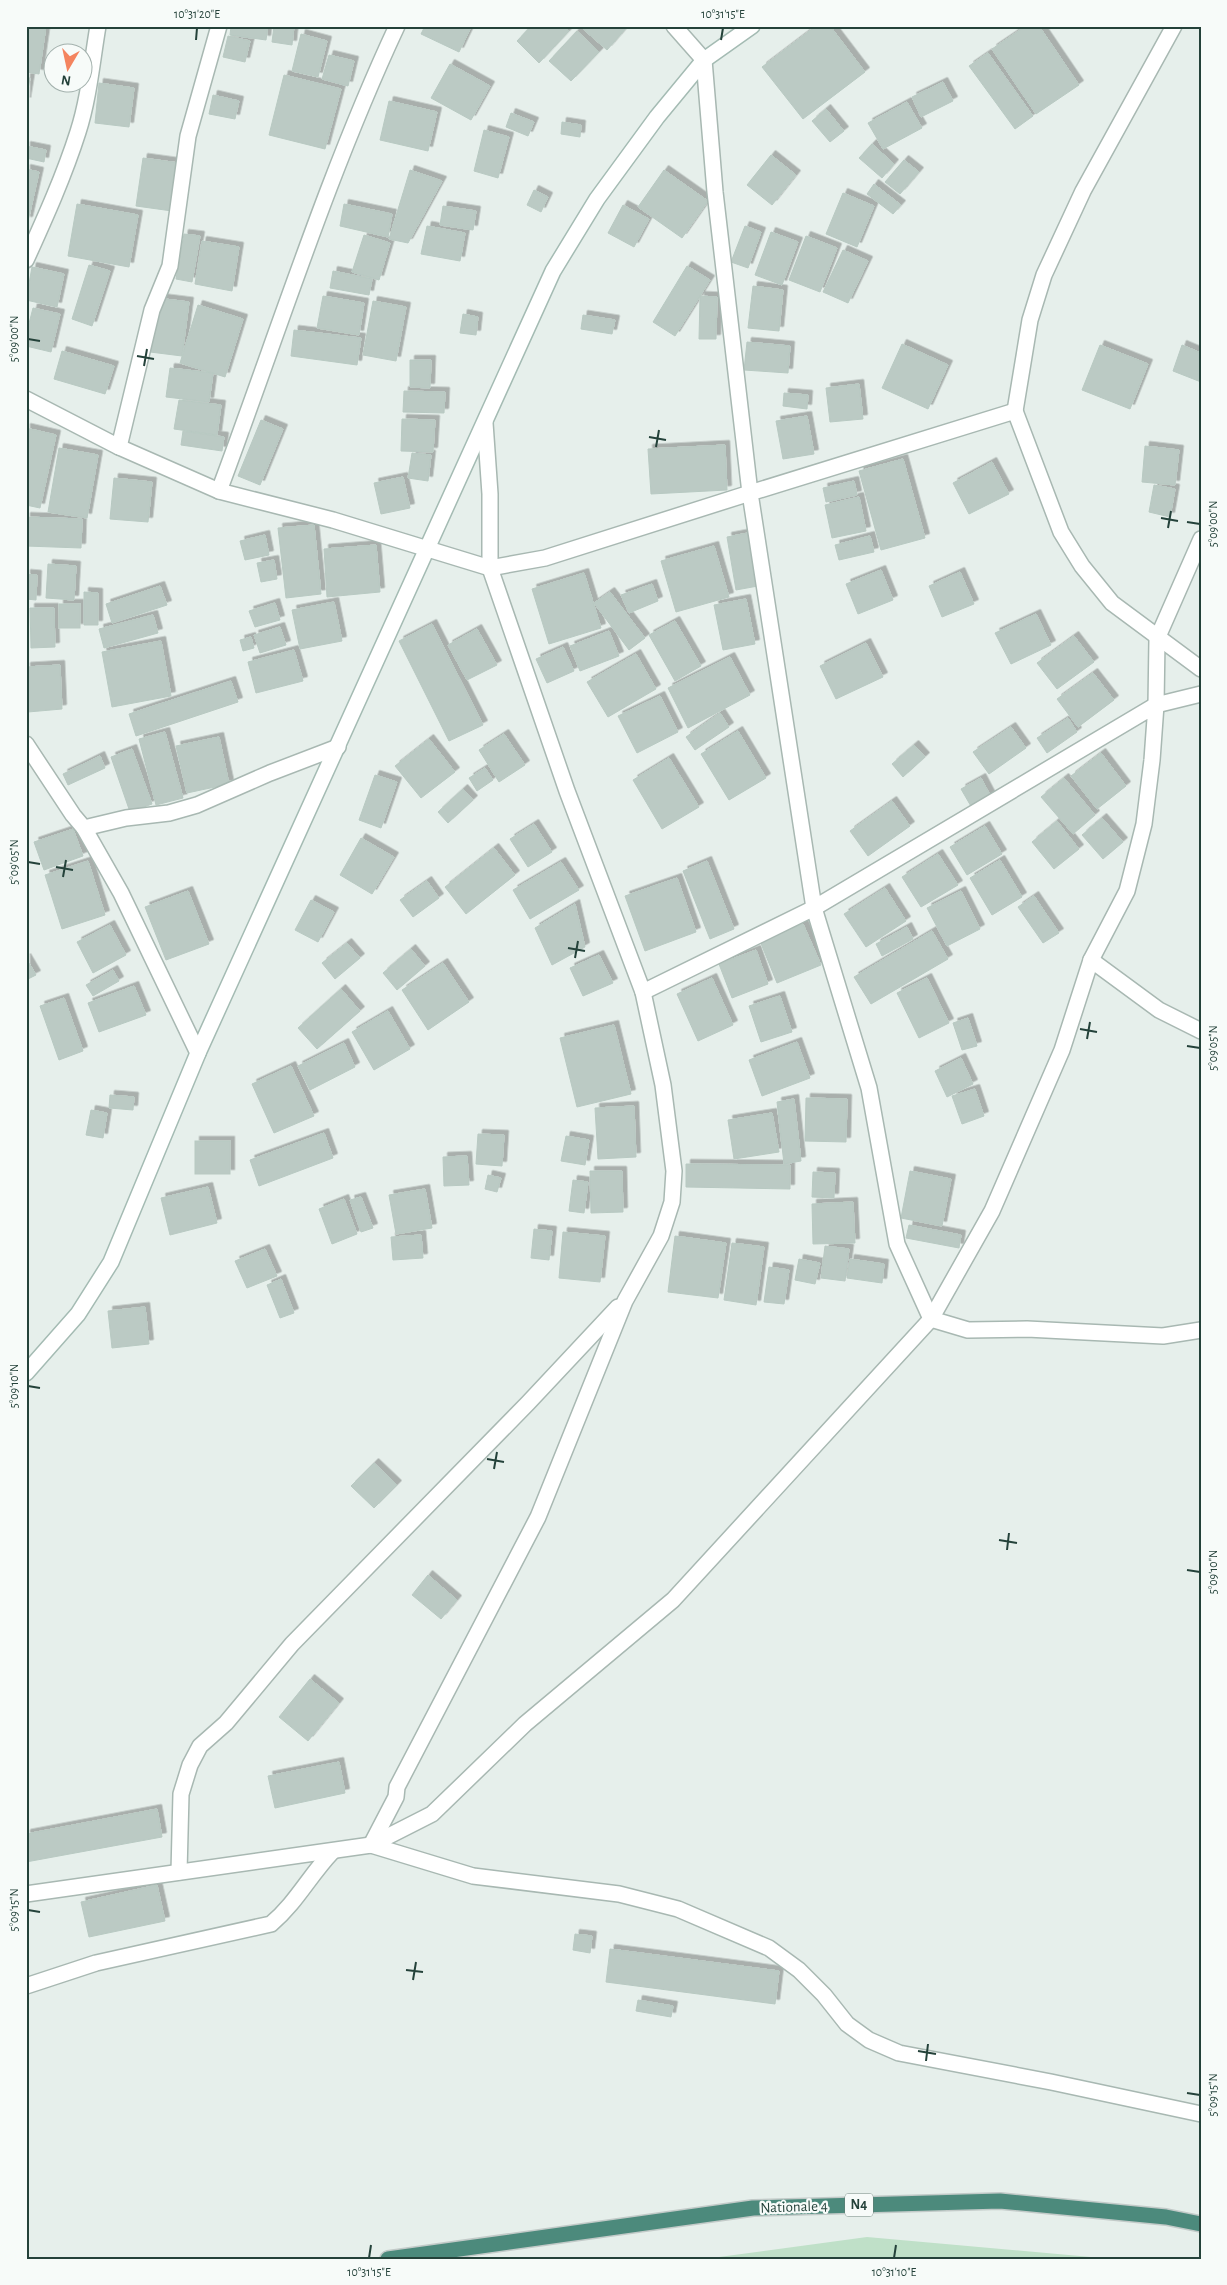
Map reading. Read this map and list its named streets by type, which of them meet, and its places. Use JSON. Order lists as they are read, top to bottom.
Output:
{
  "streets": {
    "highway": ["N4", "Nationale 4"]
  },
  "north": "bottom",
  "coordinates": [
    "10°31'20\"E",
    "10°31'15\"E",
    "5°09'00\"N",
    "5°09'05\"N",
    "5°09'10\"N",
    "5°09'15\"N",
    "10°31'10\"E"
  ]
}
